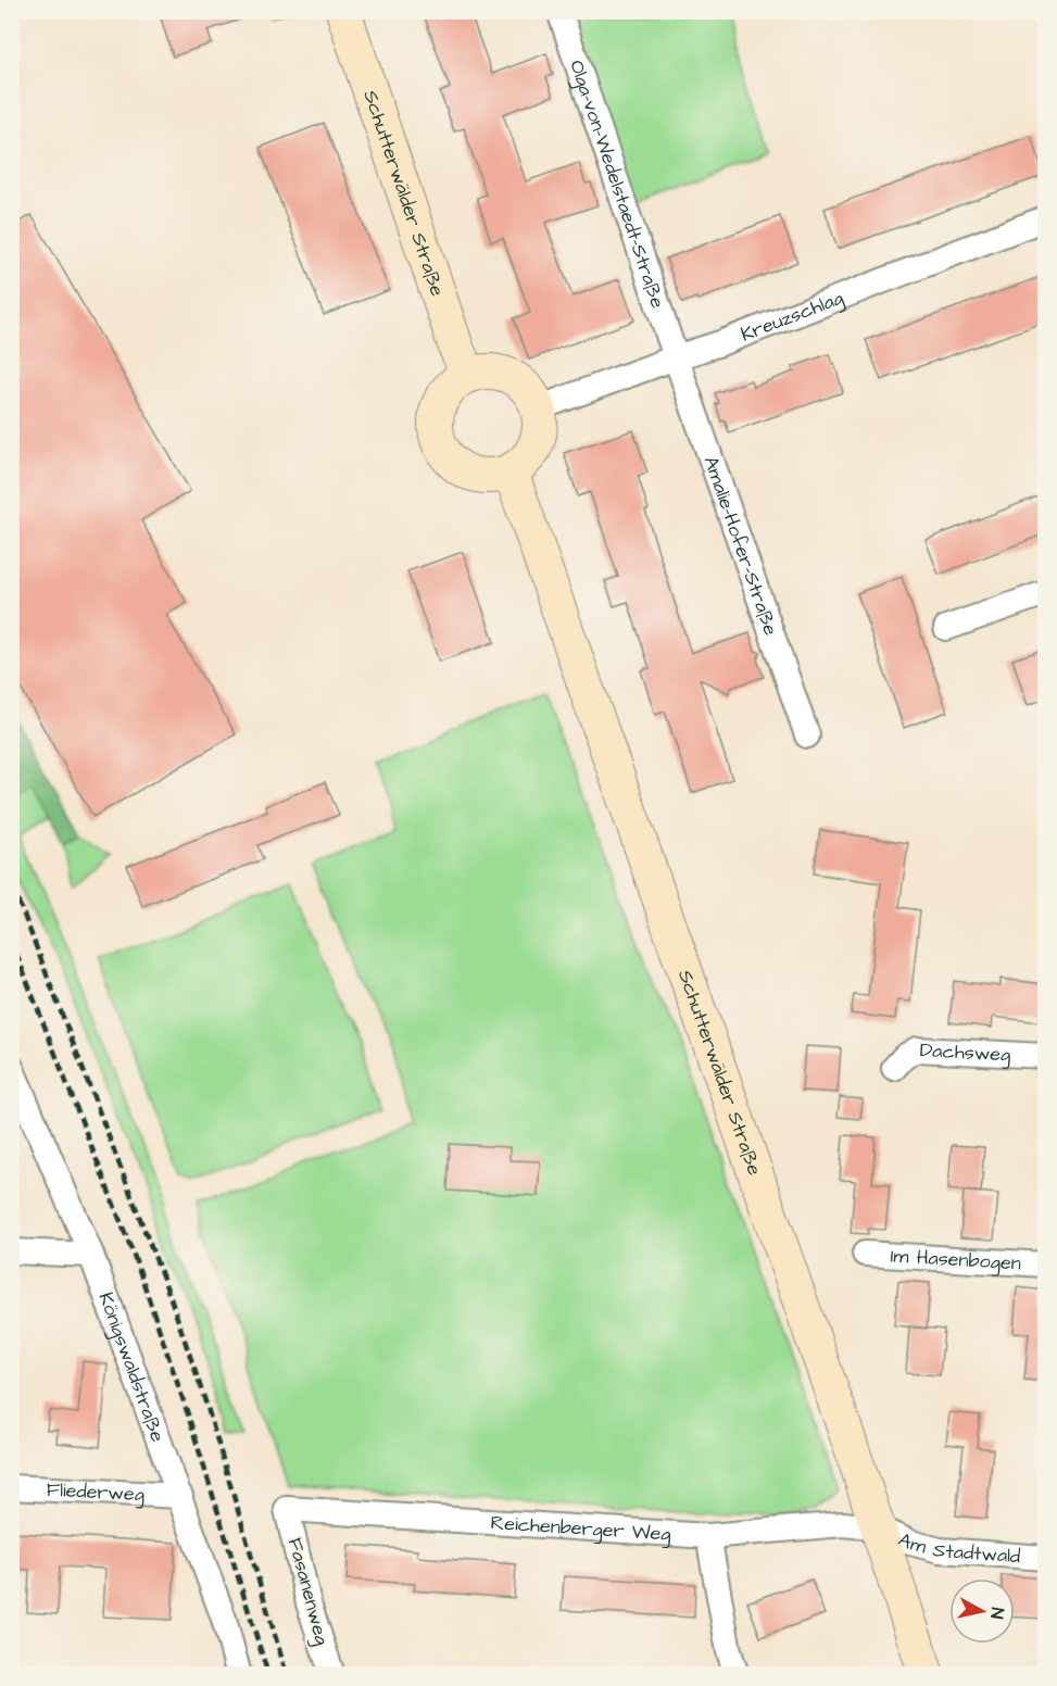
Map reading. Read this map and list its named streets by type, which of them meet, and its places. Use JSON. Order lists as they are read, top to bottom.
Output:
{
  "streets": {
    "main road": ["Schutterwälder Straße"],
    "street": [
      "Olga-von-Wedelstaedt-Straße",
      "Kreuzschlag",
      "Amalie-Hofer-Straße",
      "Dachsweg",
      "Im Hasenbogen",
      "Königswaldstraße",
      "Fliederweg",
      "Reichenberger Weg",
      "Am Stadtwald",
      "Fasanenweg"
    ]
  },
  "crossings": [
    ["Olga-von-Wedelstaedt-Straße", "Kreuzschlag"],
    ["Olga-von-Wedelstaedt-Straße", "Amalie-Hofer-Straße"],
    ["Schutterwälder Straße", "Kreuzschlag"],
    ["Schutterwälder Straße", "Reichenberger Weg"],
    ["Schutterwälder Straße", "Am Stadtwald"],
    ["Kreuzschlag", "Amalie-Hofer-Straße"],
    ["Königswaldstraße", "Fliederweg"],
    ["Reichenberger Weg", "Am Stadtwald"],
    ["Reichenberger Weg", "Fasanenweg"]
  ],
  "north": "right"
}
